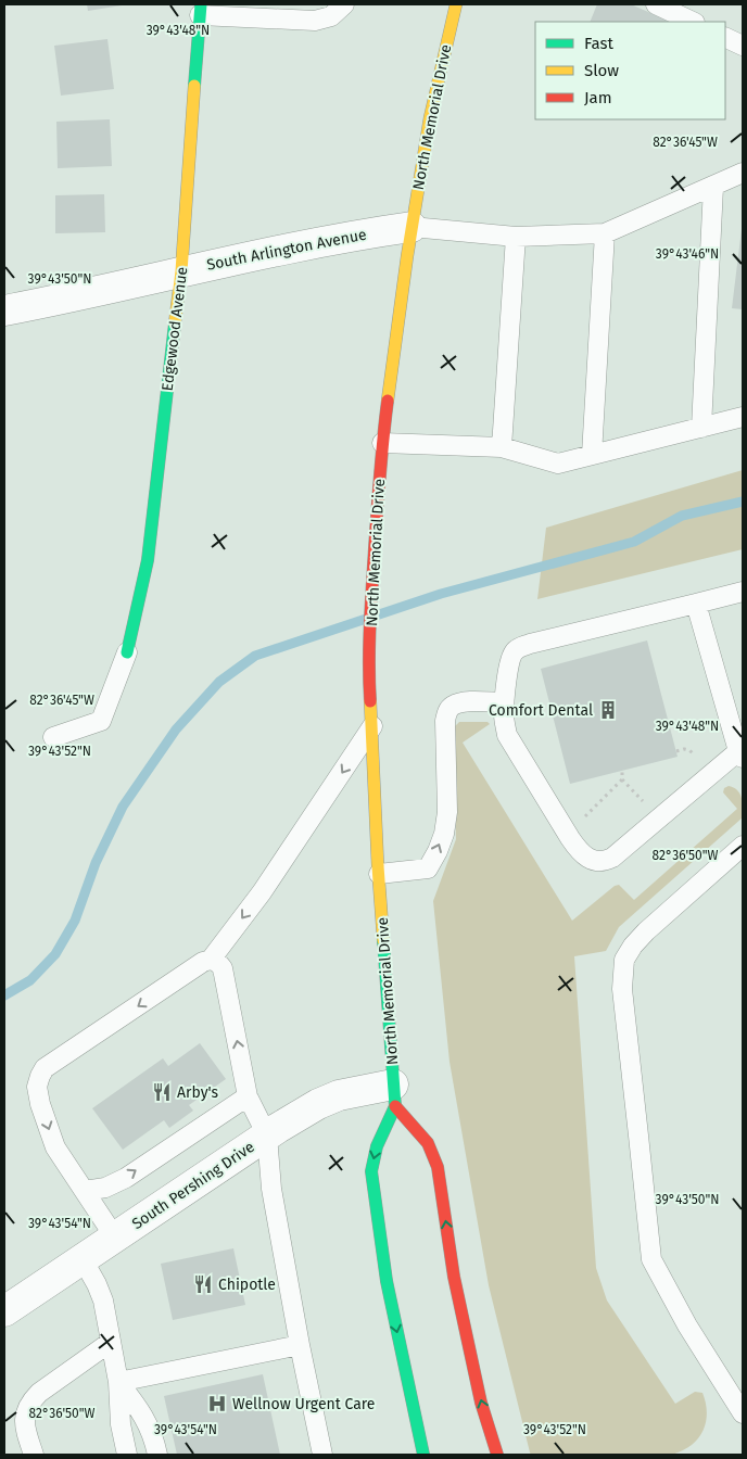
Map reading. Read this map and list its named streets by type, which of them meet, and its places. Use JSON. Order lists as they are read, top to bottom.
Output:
{
  "streets": {
    "main road": ["North Memorial Drive", "Edgewood Avenue"],
    "street": ["South Arlington Avenue", "South Pershing Drive"]
  },
  "crossings": [
    ["North Memorial Drive", "South Arlington Avenue"],
    ["North Memorial Drive", "South Pershing Drive"],
    ["South Arlington Avenue", "Edgewood Avenue"]
  ],
  "places": {
    "building": ["Comfort Dental"],
    "restaurant": ["Arby's", "Chipotle"],
    "hospital": ["Wellnow Urgent Care"]
  },
  "legend": ["Fast", "Slow", "Jam"],
  "coordinates": [
    "39°43'48\"N",
    "82°36'45\"W",
    "39°43'46\"N",
    "39°43'50\"N",
    "39°43'52\"N",
    "82°36'50\"W",
    "39°43'54\"N"
  ]
}
